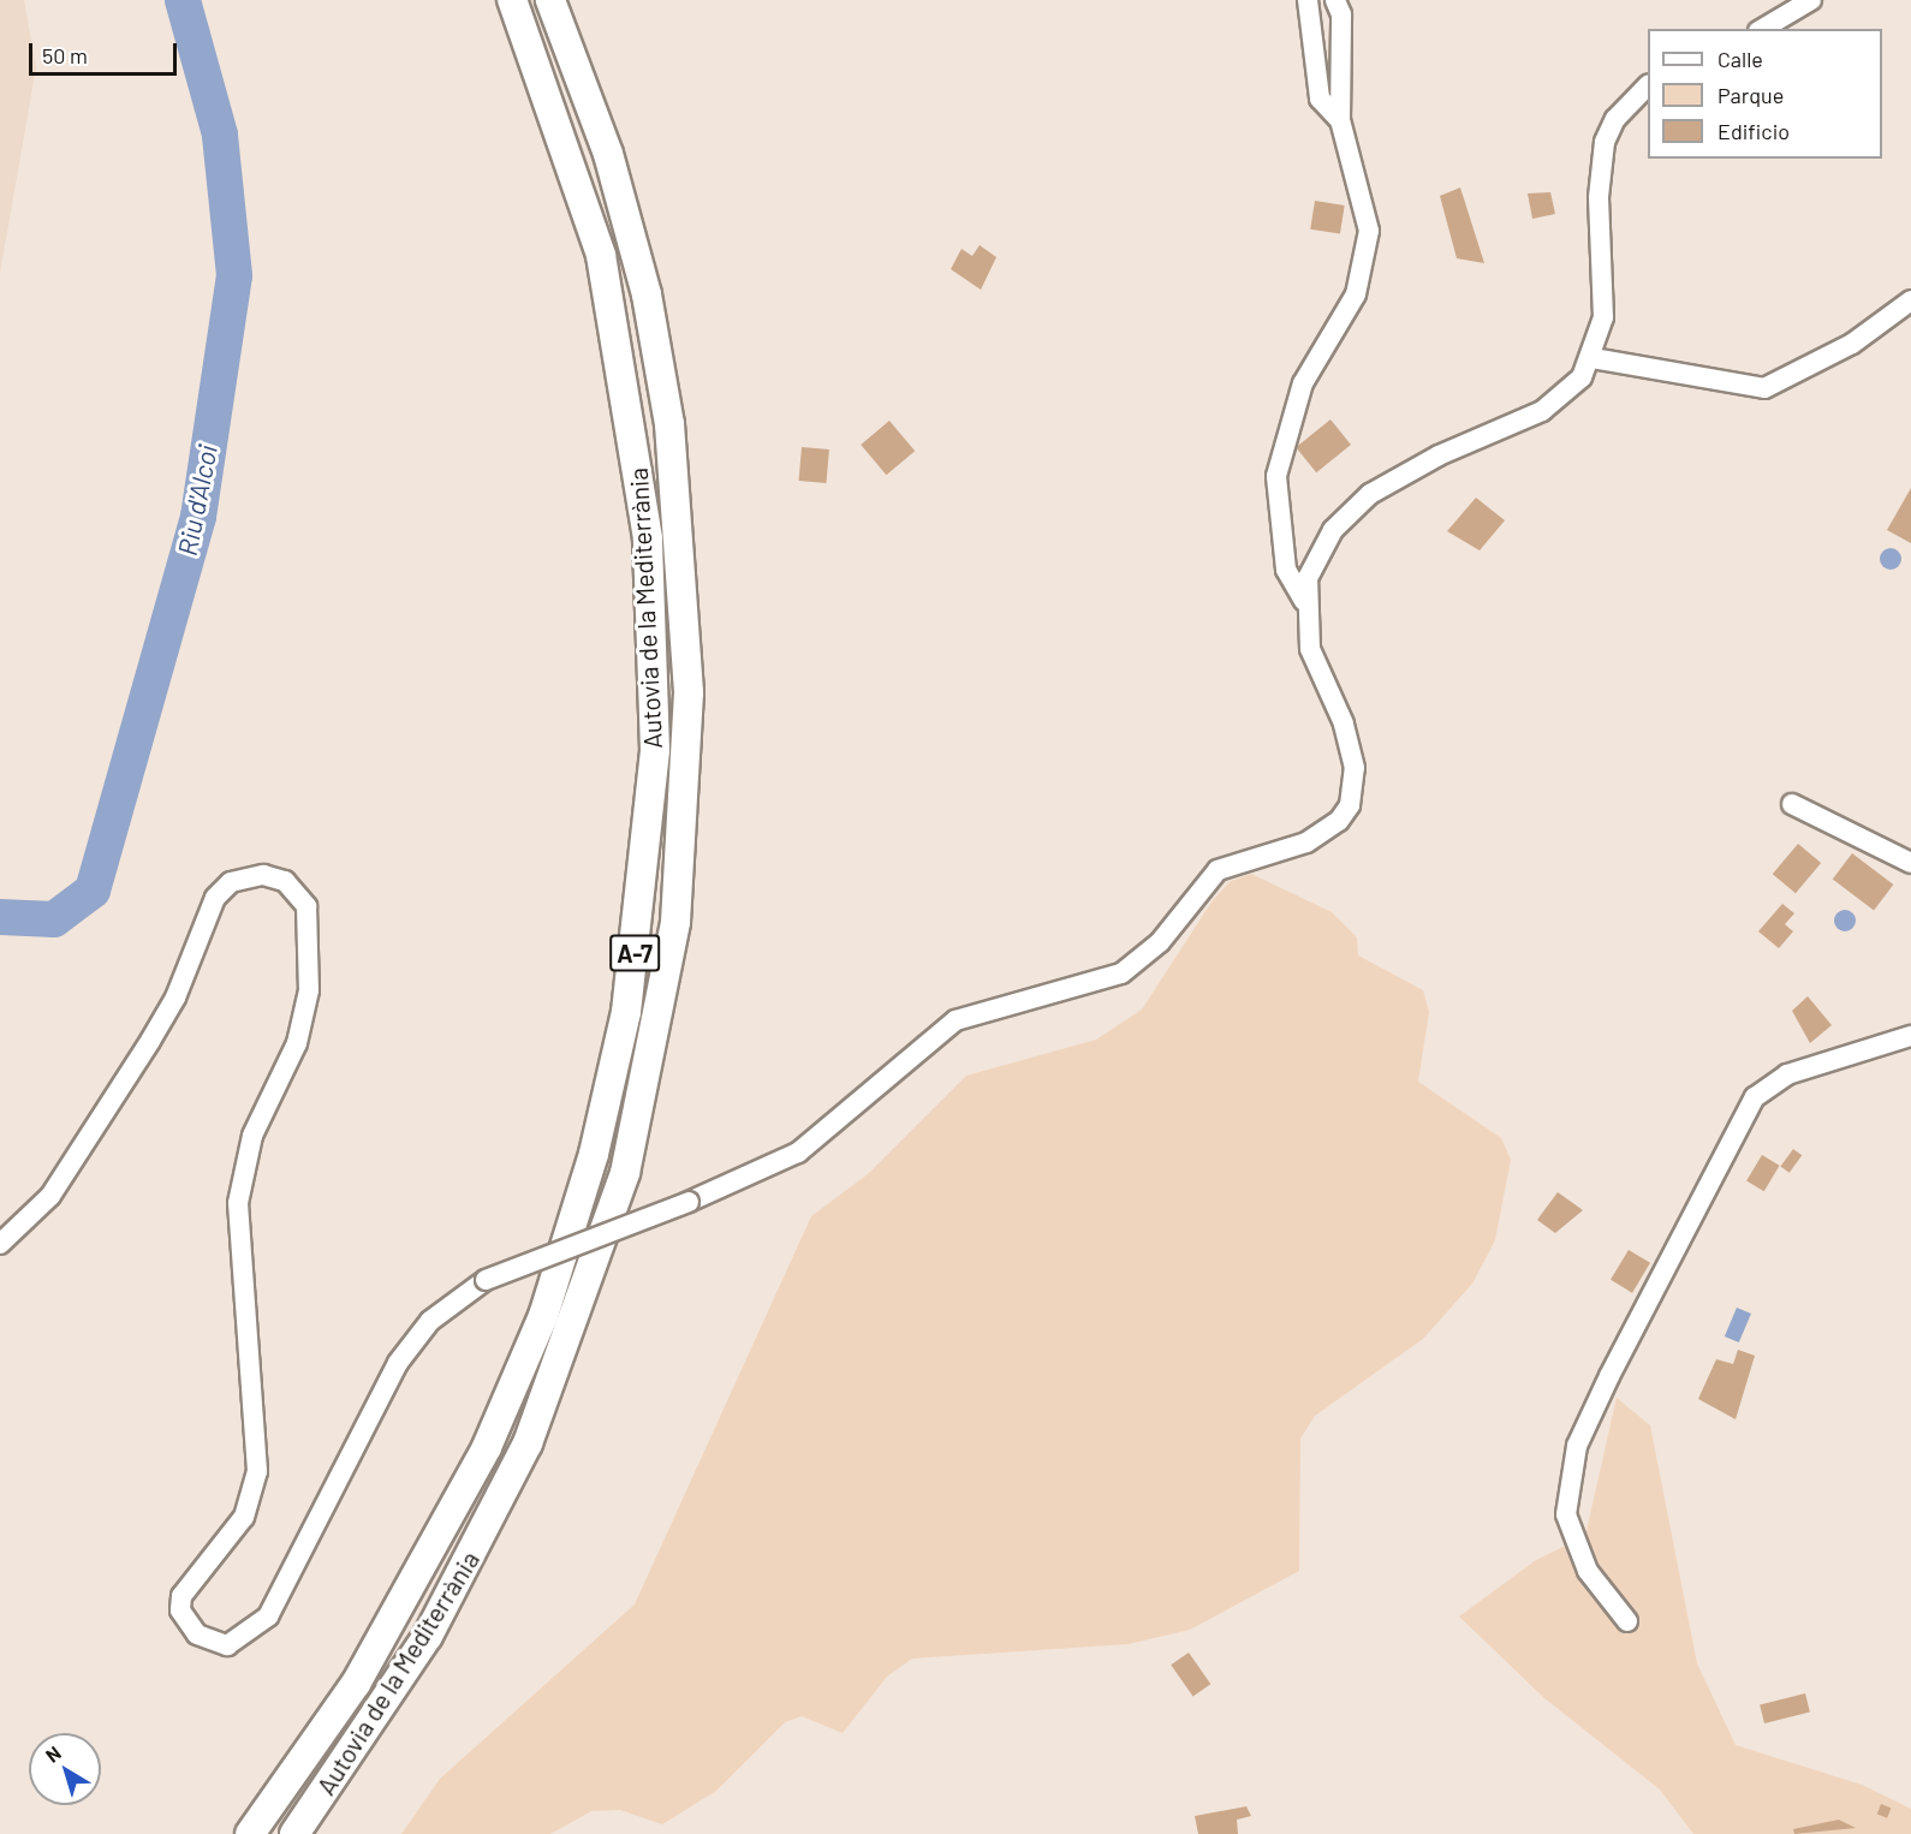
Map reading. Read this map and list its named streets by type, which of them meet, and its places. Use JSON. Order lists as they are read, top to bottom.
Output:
{
  "streets": {
    "highway": ["Autovia de la Mediterrània", "A-7"]
  },
  "water": ["Riu d'Alcoi"],
  "legend": ["Calle", "Parque", "Edificio"],
  "scale_bar": "50 m",
  "north": "top left"
}
